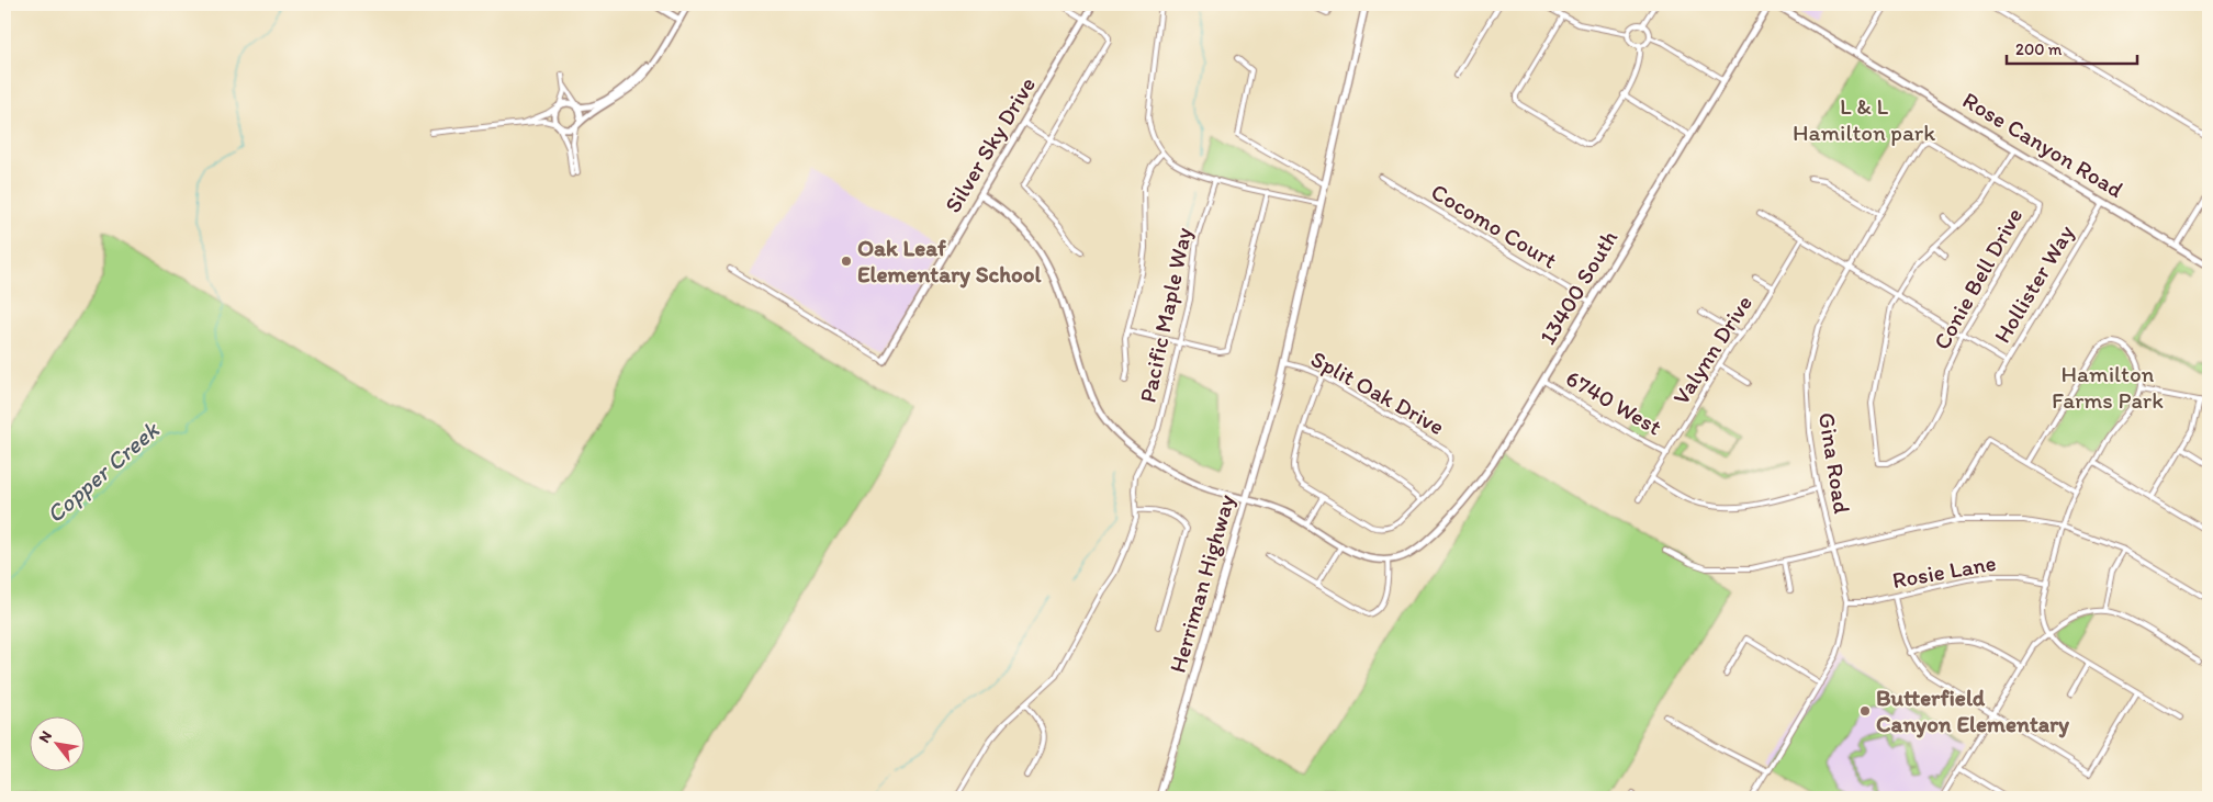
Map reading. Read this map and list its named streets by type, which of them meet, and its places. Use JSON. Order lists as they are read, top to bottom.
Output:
{
  "streets": {
    "main road": ["Herriman Highway"],
    "street": [
      "Silver Sky Drive",
      "Rose Canyon Road",
      "Cocomo Court",
      "Conie Bell Drive",
      "Hollister Way",
      "13400 South",
      "Pacific Maple Way",
      "Valynn Drive",
      "Split Oak Drive",
      "6740 West",
      "Gina Road",
      "Rosie Lane"
    ]
  },
  "crossings": [
    ["Rose Canyon Road", "Hollister Way"],
    ["Rose Canyon Road", "13400 South"],
    ["Cocomo Court", "13400 South"],
    ["Conie Bell Drive", "Gina Road"],
    ["13400 South", "6740 West"],
    ["Valynn Drive", "6740 West"],
    ["Split Oak Drive", "Herriman Highway"],
    ["Gina Road", "Rosie Lane"]
  ],
  "water": ["Copper Creek"],
  "parks": ["L & L Hamilton park", "Hamilton Farms Park"],
  "places": ["Oak Leaf Elementary School", "Butterfield Canyon Elementary"],
  "scale_bar": "200 m",
  "north": "top left"
}
